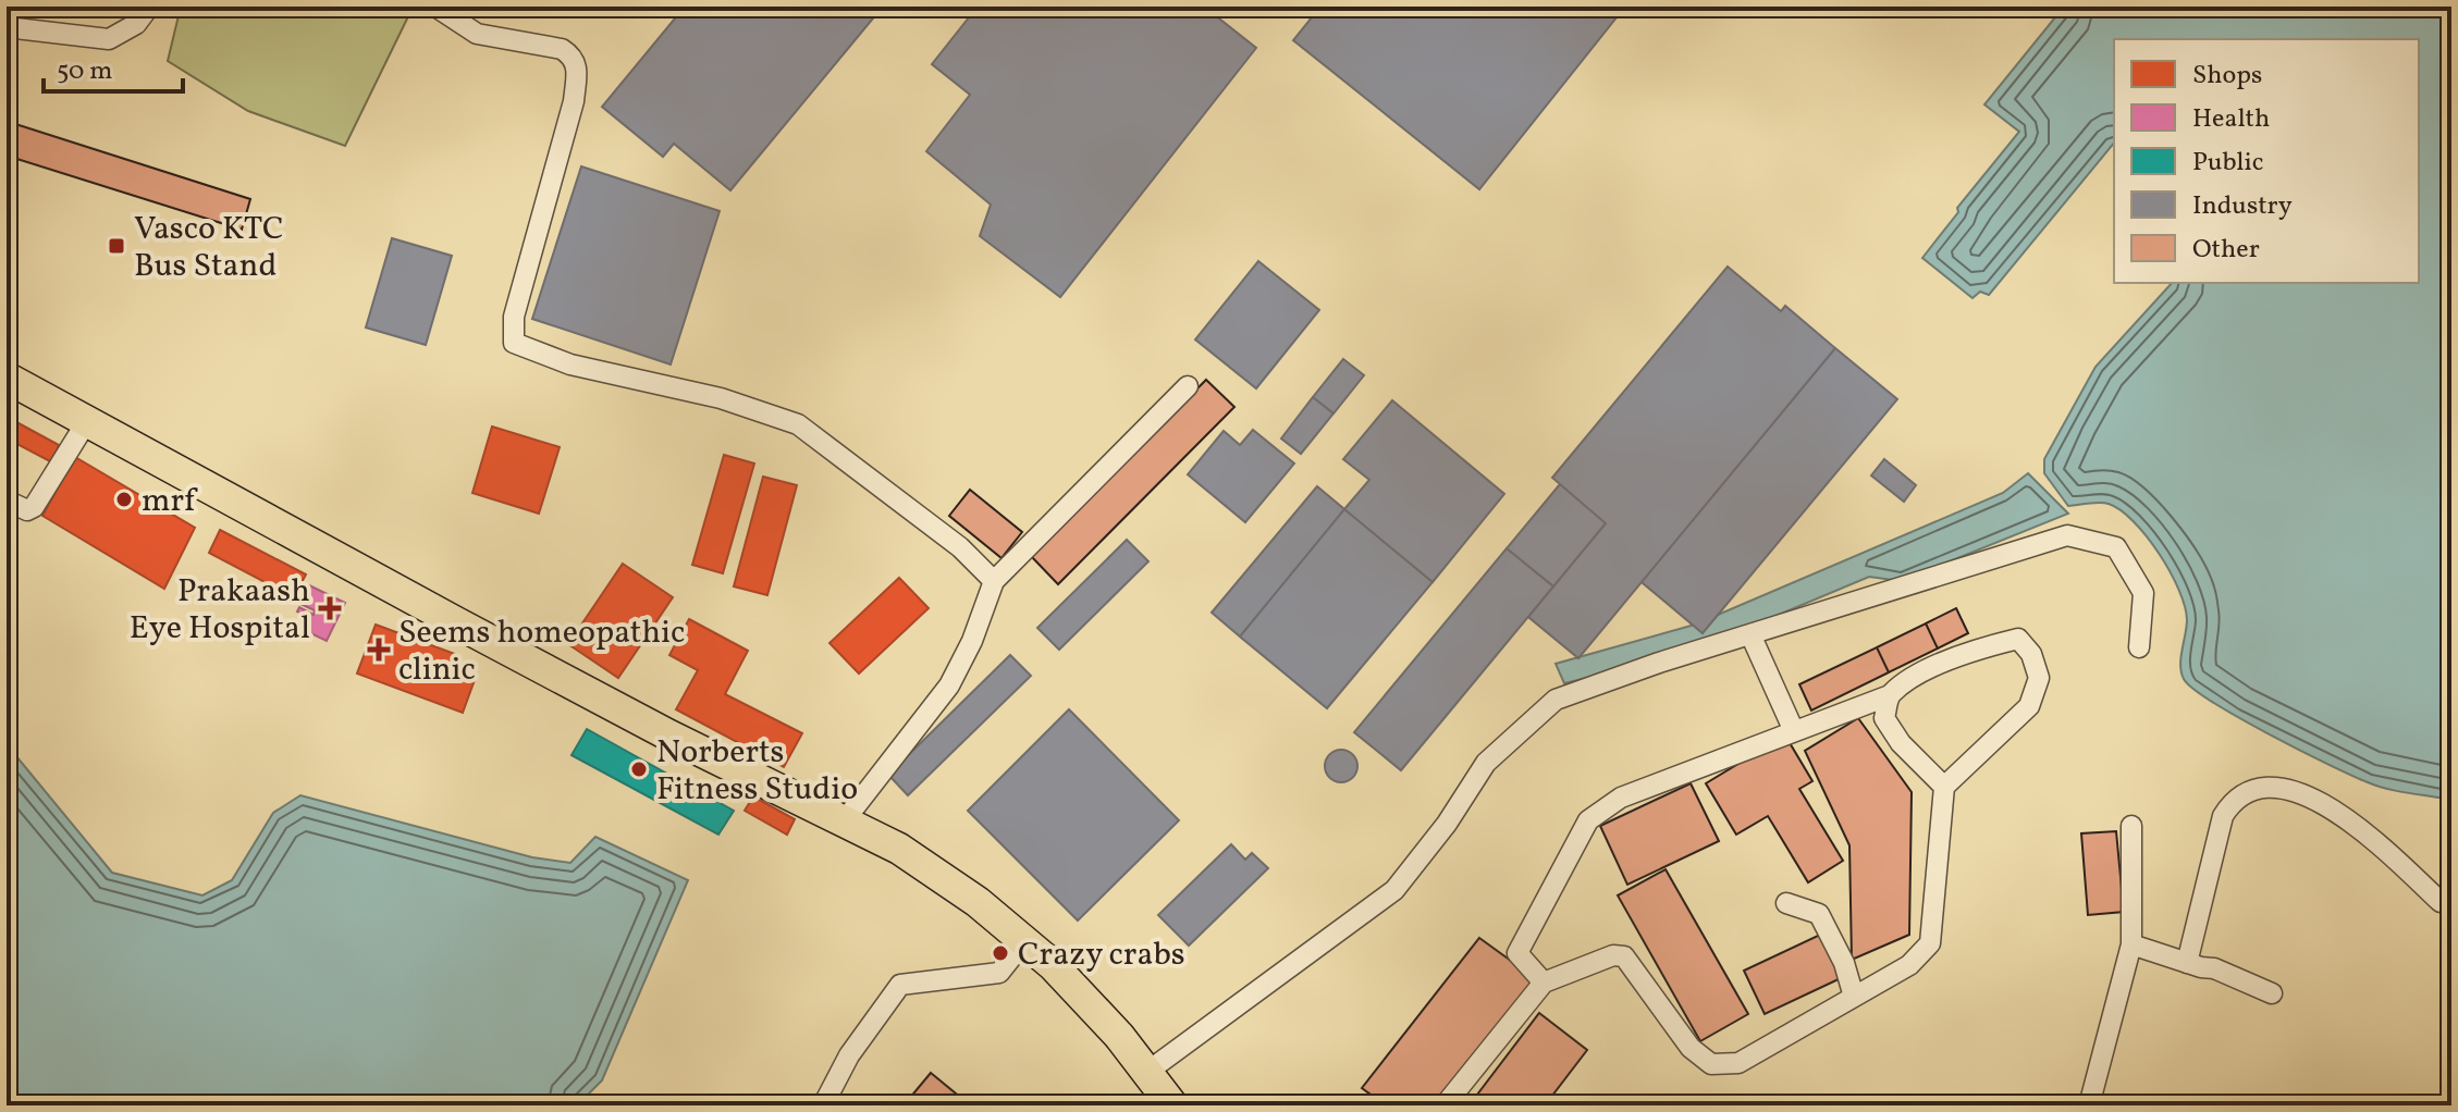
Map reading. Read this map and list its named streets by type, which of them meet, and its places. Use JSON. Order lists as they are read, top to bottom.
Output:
{
  "places": {
    "transit": ["Vasco KTC Bus Stand"],
    "other": ["mrf", "Norberts Fitness Studio", "Crazy crabs"],
    "health": ["Prakaash Eye Hospital", "Seems homeopathic clinic"]
  },
  "legend": [
    "Shops",
    "Health",
    "Public",
    "Industry",
    "Other"
  ],
  "scale_bar": "50 m"
}
